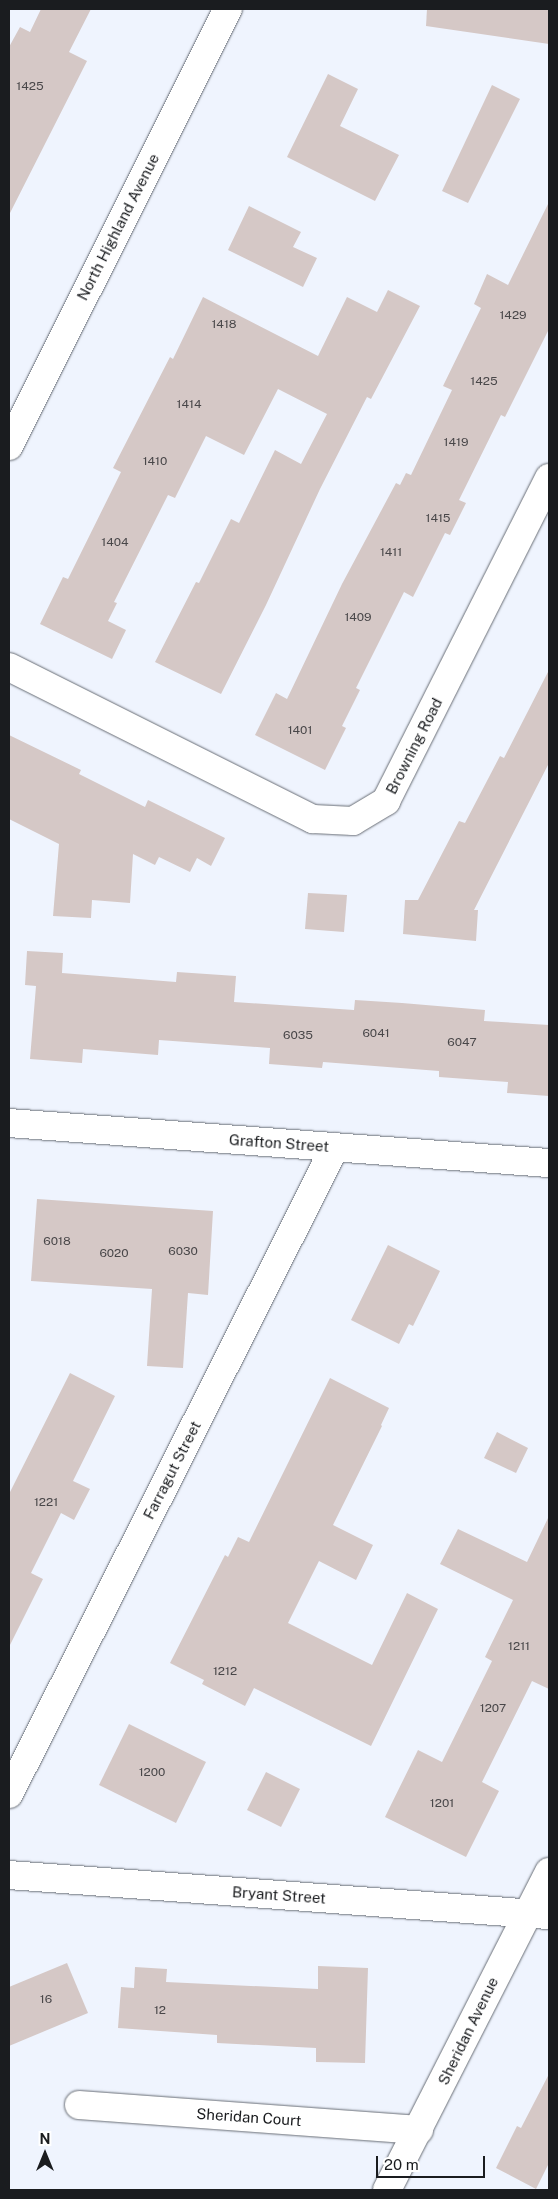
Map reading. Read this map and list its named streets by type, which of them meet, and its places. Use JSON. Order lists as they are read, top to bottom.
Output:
{
  "streets": {
    "street": [
      "North Highland Avenue",
      "Browning Road",
      "Grafton Street",
      "Farragut Street",
      "Bryant Street",
      "Sheridan Avenue",
      "Sheridan Court"
    ]
  },
  "crossings": [
    ["Grafton Street", "Farragut Street"],
    ["Bryant Street", "Sheridan Avenue"],
    ["Sheridan Avenue", "Sheridan Court"]
  ],
  "house_numbers": [
    "1425",
    "1429",
    "1418",
    "1425",
    "1414",
    "1419",
    "1410",
    "1415",
    "1404",
    "1411",
    "1409",
    "1401",
    "6041",
    "6035",
    "6047",
    "6018",
    "6030",
    "6020",
    "1221",
    "1211",
    "1212",
    "1207",
    "1200",
    "1201",
    "16",
    "12"
  ],
  "scale_bar": "20 m",
  "north": "top"
}
